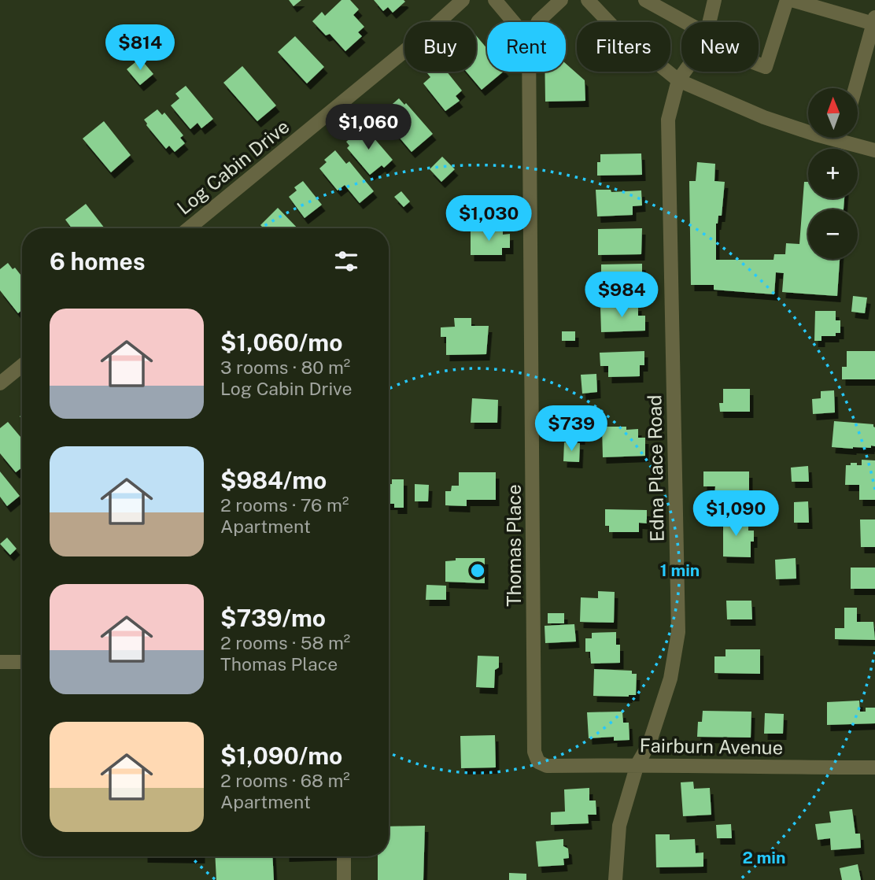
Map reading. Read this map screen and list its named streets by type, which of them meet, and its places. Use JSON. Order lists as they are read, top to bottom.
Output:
{
  "streets": {
    "street": [
      "Log Cabin Drive",
      "Edna Place Road",
      "Thomas Place",
      "Fairburn Avenue"
    ]
  },
  "crossings": [
    ["Edna Place Road", "Fairburn Avenue"],
    ["Thomas Place", "Fairburn Avenue"]
  ],
  "north": "top",
  "page": {
    "chip": [
      "Buy",
      "Rent",
      "Filters",
      "New"
    ],
    "price": [
      "$814",
      "$1,060",
      "$1,030",
      "$984",
      "$739",
      "$1,090"
    ],
    "map_buttons": ["+", "−"],
    "heading": "6 homes",
    "list": [
      {
        "name": "$1,060/mo",
        "note": "3 rooms · 80 m² · Log Cabin Drive"
      },
      {
        "name": "$984/mo",
        "note": "2 rooms · 76 m² · Apartment"
      },
      {
        "name": "$739/mo",
        "note": "2 rooms · 58 m² · Thomas Place"
      },
      {
        "name": "$1,090/mo",
        "note": "2 rooms · 68 m² · Apartment"
      }
    ]
  },
  "rings": ["1 min", "2 min"]
}
